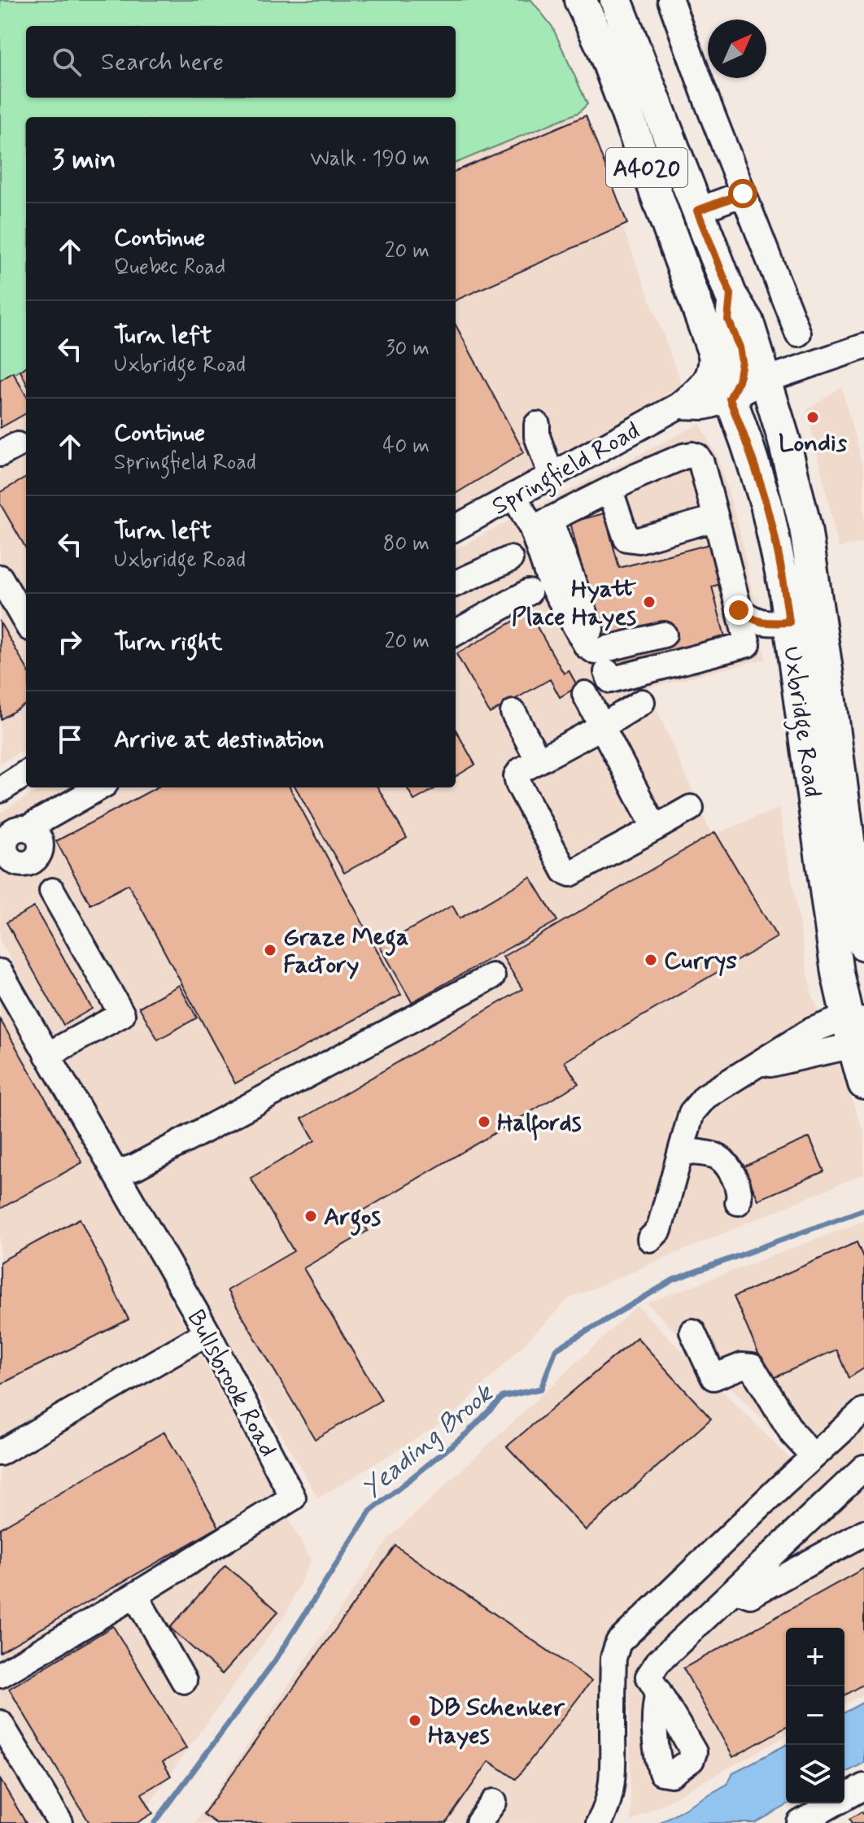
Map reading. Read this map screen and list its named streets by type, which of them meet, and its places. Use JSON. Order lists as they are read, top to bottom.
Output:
{
  "streets": {
    "main road": ["A4020", "Uxbridge Road"],
    "street": ["Springfield Road", "Bullsbrook Road"]
  },
  "crossings": [
    ["Springfield Road", "Uxbridge Road"]
  ],
  "water": ["Yeading Brook"],
  "places": [
    "Londis",
    "Hyatt Place Hayes",
    "Graze Mega Factory",
    "Currys",
    "Halfords",
    "Argos",
    "DB Schenker Hayes"
  ],
  "north": "top right",
  "page": {
    "search": "Search here",
    "heading": ["3 min", "Walk · 190 m"],
    "list": [
      ["Continue", "Quebec Road", "20 m"],
      ["Turn left", "Uxbridge Road", "30 m"],
      ["Continue", "Springfield Road", "40 m"],
      ["Turn left", "Uxbridge Road", "80 m"],
      ["Turn right", "20 m"],
      "Arrive at destination"
    ],
    "map_buttons": ["+", "−"]
  }
}
